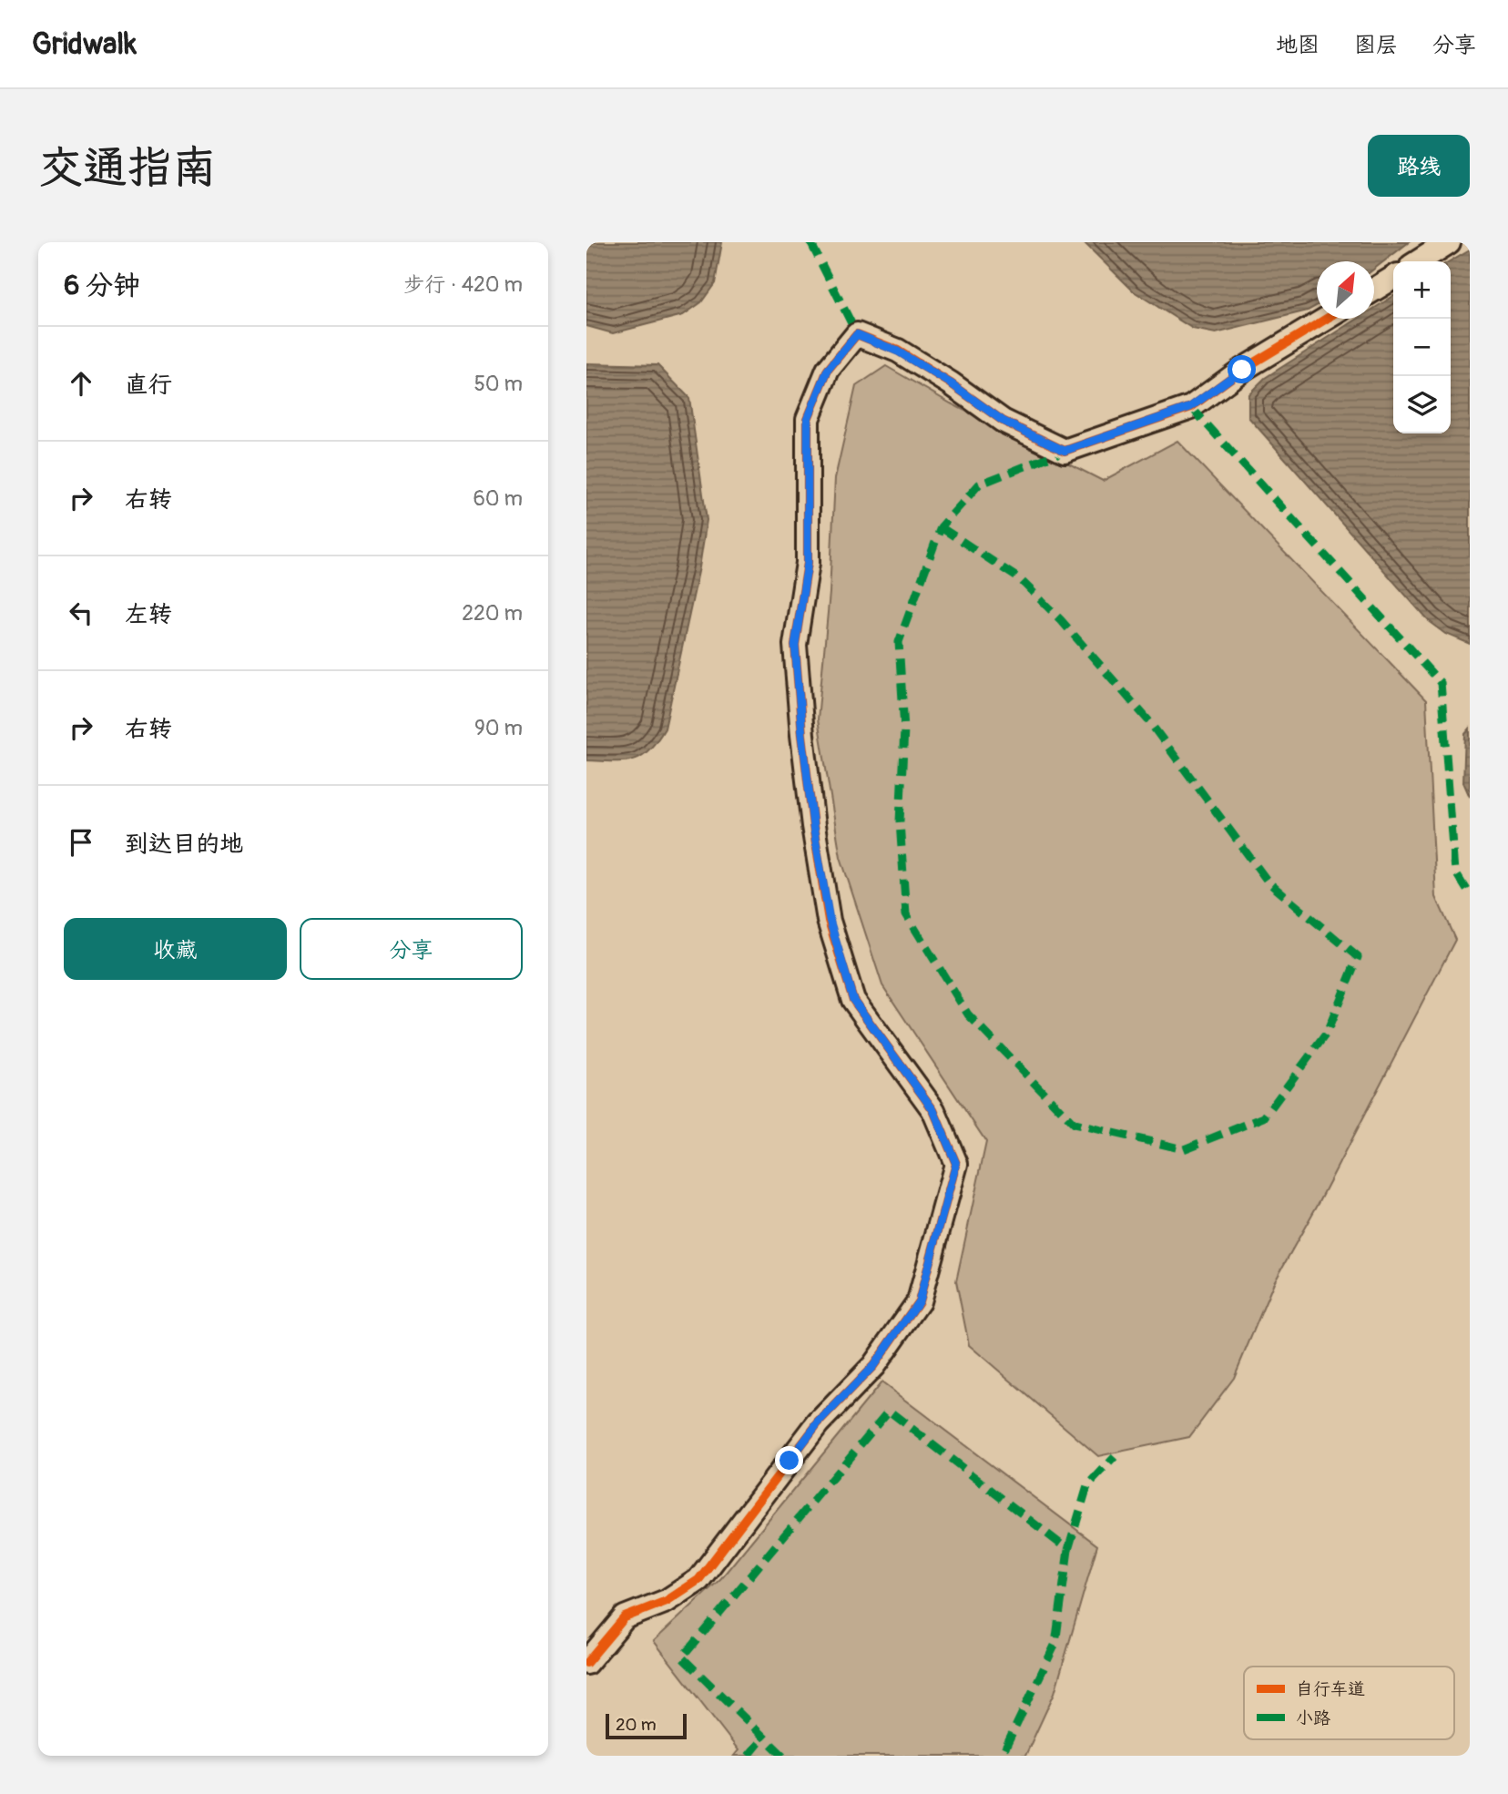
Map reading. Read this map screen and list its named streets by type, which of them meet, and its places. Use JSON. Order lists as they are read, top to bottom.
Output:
{
  "legend": ["自行车道", "小路"],
  "scale_bar": "20 m",
  "north": "top right",
  "page": {
    "header": "Gridwalk",
    "nav": ["地图", "图层", "分享"],
    "buttons": [
      "路线",
      ["收藏", "分享"]
    ],
    "title": "交通指南",
    "heading": ["6 分钟", "步行 · 420 m"],
    "map_buttons": ["+", "−"],
    "list": [
      ["直行", "50 m"],
      ["右转", "60 m"],
      ["左转", "220 m"],
      ["右转", "90 m"],
      "到达目的地"
    ],
    "scale": "20 m"
  }
}
